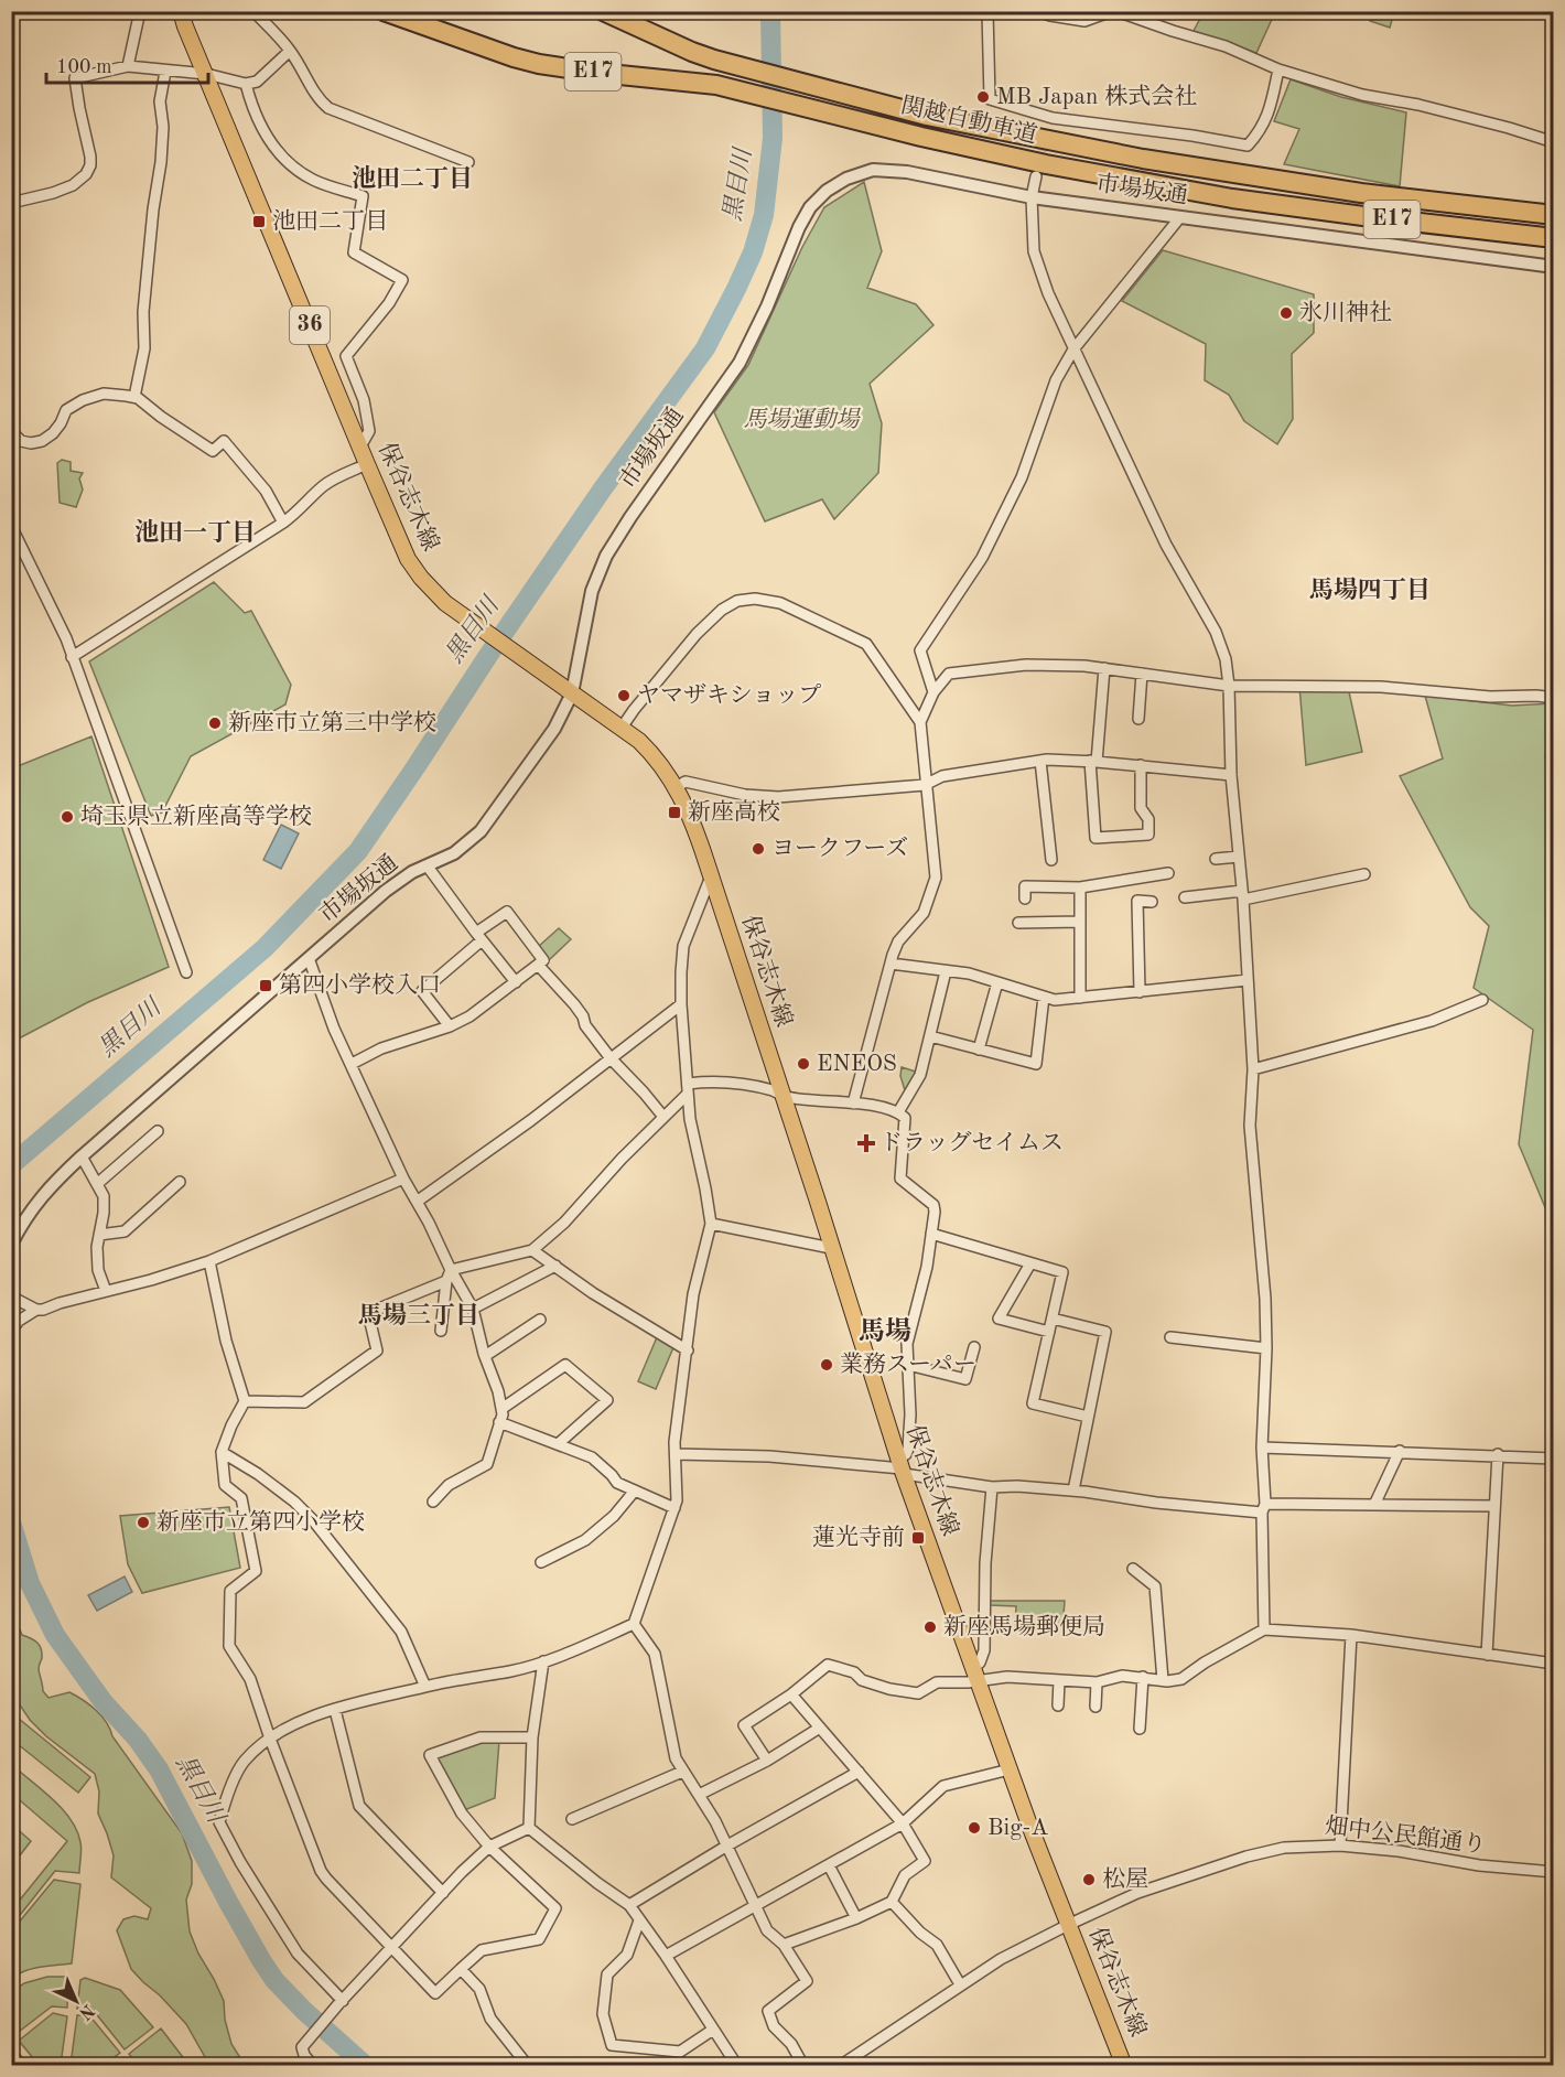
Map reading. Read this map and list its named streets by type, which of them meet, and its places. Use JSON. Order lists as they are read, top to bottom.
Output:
{
  "streets": {
    "highway": ["E17", "関越自動車道"],
    "main road": ["36", "保谷志木線"],
    "street": ["市場坂通", "畑中公民館通り"]
  },
  "crossings": [
    ["市場坂通", "保谷志木線"],
    ["保谷志木線", "畑中公民館通り"]
  ],
  "districts": [
    "池田二丁目",
    "池田一丁目",
    "馬場四丁目",
    "馬場三丁目",
    "馬場"
  ],
  "water": ["黒目川"],
  "parks": ["馬場運動場"],
  "places": {
    "other": [
      "MB Japan 株式会社",
      "氷川神社",
      "ヤマザキショップ",
      "新座市立第三中学校",
      "埼玉県立新座高等学校",
      "ヨークフーズ",
      "ENEOS",
      "業務スーパー",
      "新座市立第四小学校",
      "新座馬場郵便局",
      "Big-A",
      "松屋"
    ],
    "transit": [
      "池田二丁目",
      "新座高校",
      "第四小学校入口",
      "蓮光寺前"
    ],
    "health": ["ドラッグセイムス"]
  },
  "scale_bar": "100 m",
  "north": "bottom right"
}
